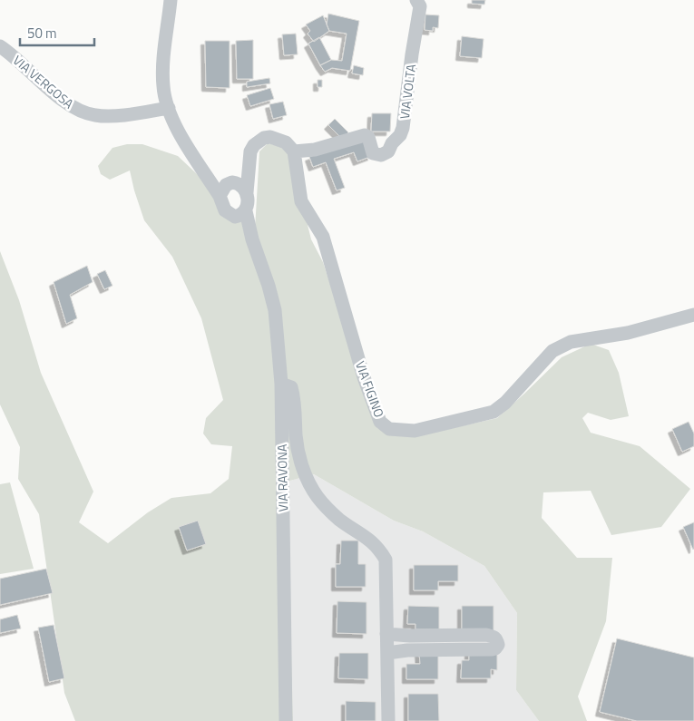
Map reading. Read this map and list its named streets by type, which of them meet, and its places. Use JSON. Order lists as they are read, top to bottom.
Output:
{
  "streets": {
    "street": [
      "VIA VERGOSA",
      "VIA VOLTA",
      "VIA FIGINO",
      "VIA RAVONA"
    ]
  },
  "crossings": [
    ["VIA VOLTA", "VIA FIGINO"]
  ],
  "scale_bar": "50 m"
}
